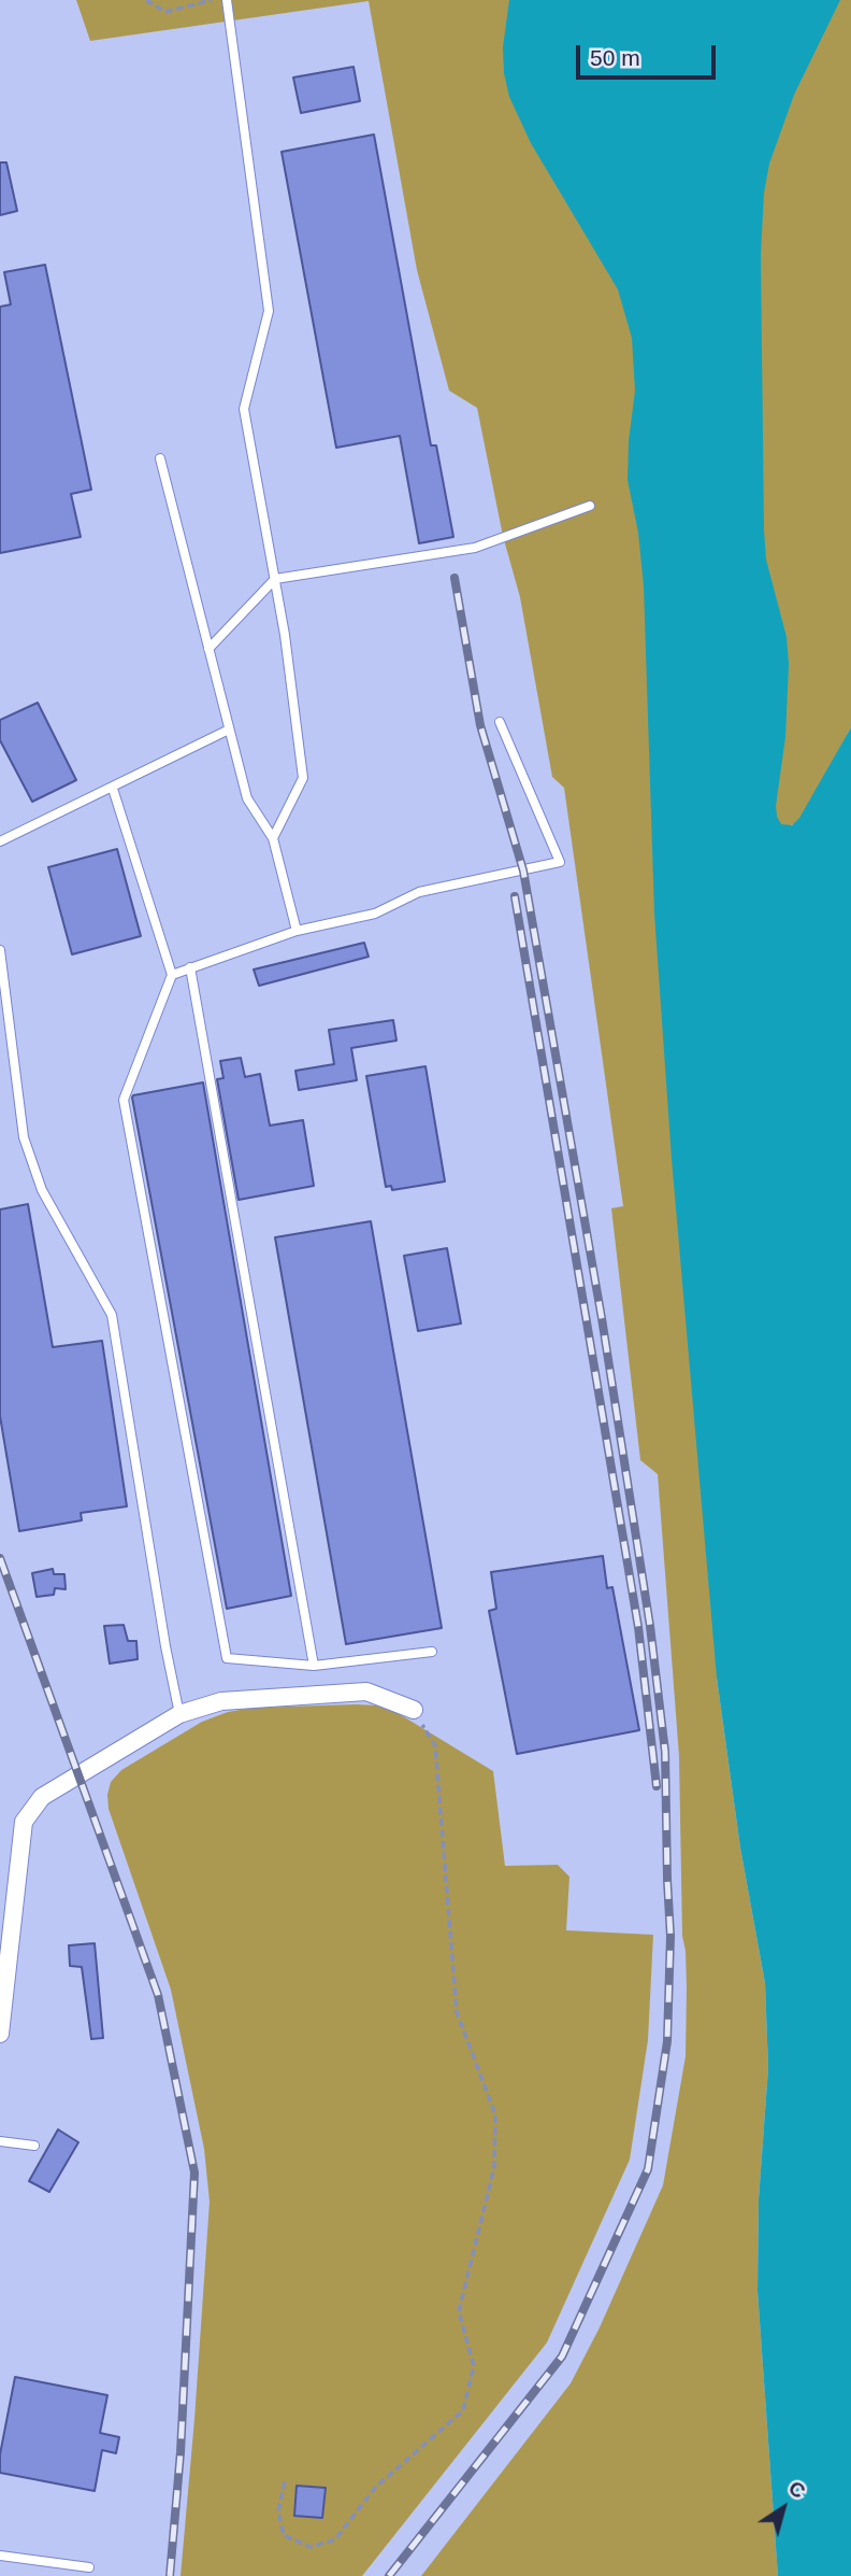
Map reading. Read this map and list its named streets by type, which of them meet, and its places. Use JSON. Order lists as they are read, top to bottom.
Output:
{
  "scale_bar": "50 m",
  "north": "top right"
}
